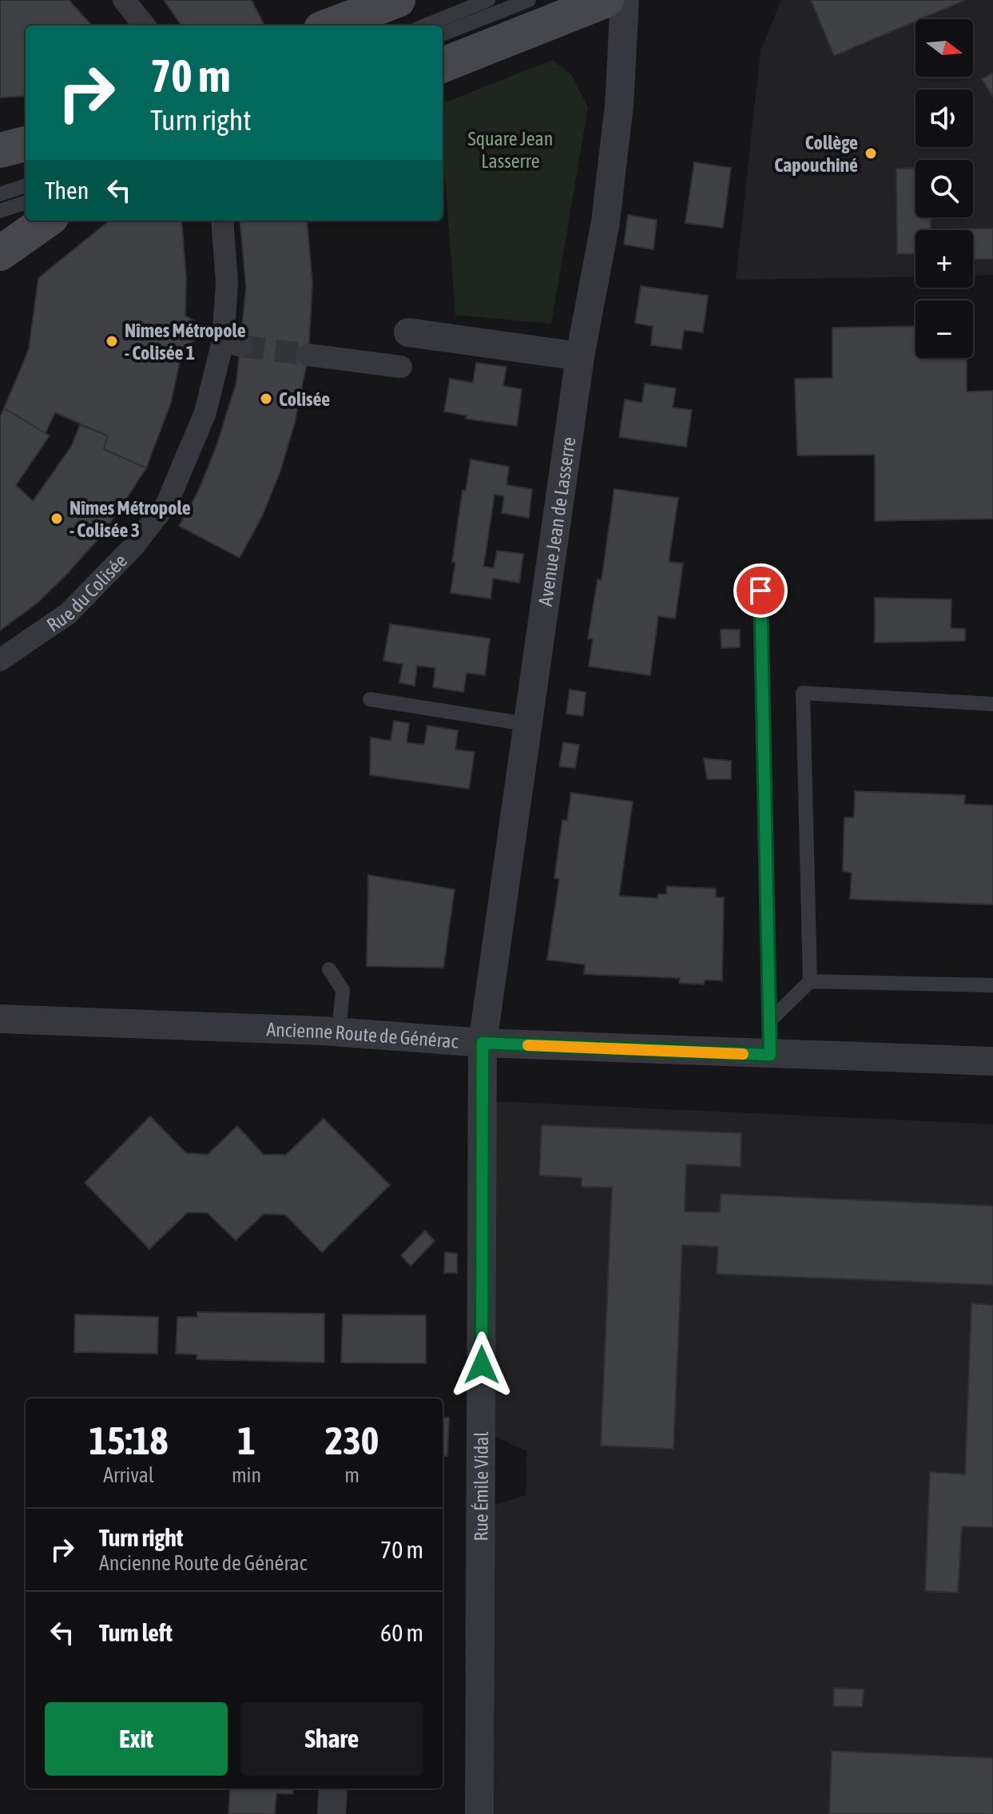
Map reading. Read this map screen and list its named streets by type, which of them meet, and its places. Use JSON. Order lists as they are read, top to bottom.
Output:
{
  "streets": {
    "street": [
      "Avenue Jean de Lasserre",
      "Rue du Colisée",
      "Ancienne Route de Générac",
      "Rue Émile Vidal"
    ]
  },
  "crossings": [
    ["Avenue Jean de Lasserre", "Ancienne Route de Générac"],
    ["Avenue Jean de Lasserre", "Rue Émile Vidal"],
    ["Ancienne Route de Générac", "Rue Émile Vidal"]
  ],
  "parks": ["Square Jean Lasserre"],
  "places": [
    "Collège Capouchiné",
    "Nîmes Métropole - Colisée 1",
    "Colisée",
    "Nîmes Métropole - Colisée 3"
  ],
  "north": "right",
  "page": {
    "map_buttons": ["+", "−"],
    "turn": ["70 m", "Turn right"],
    "then": "Then",
    "eta": [
      "15:18",
      "Arrival",
      "1",
      "min",
      "230",
      "m"
    ],
    "list": [
      {
        "name": "Turn right",
        "note": "Ancienne Route de Générac",
        "value": "70 m"
      },
      {
        "name": "Turn left",
        "value": "60 m"
      }
    ],
    "buttons": ["Exit", "Share"]
  }
}
